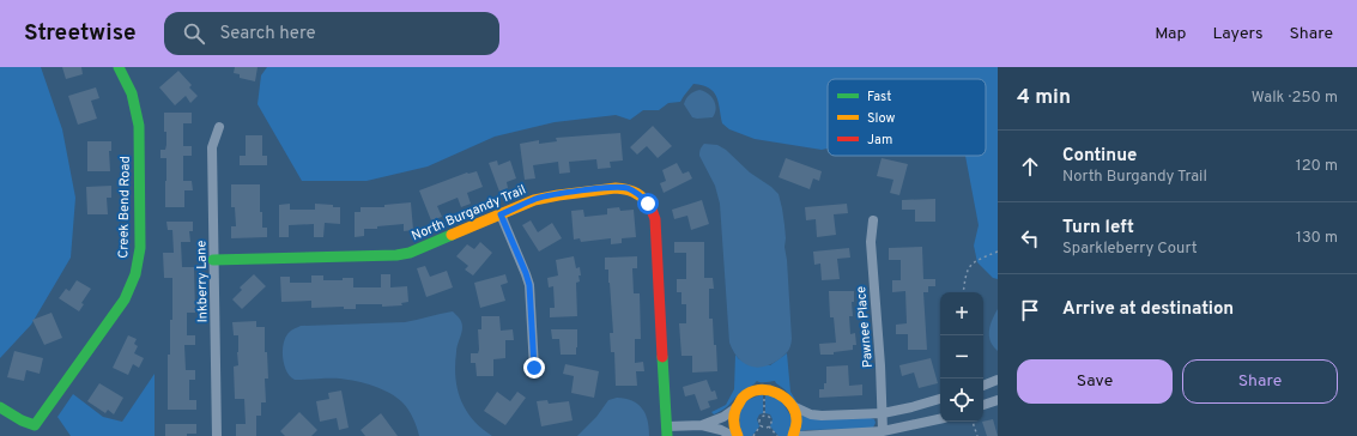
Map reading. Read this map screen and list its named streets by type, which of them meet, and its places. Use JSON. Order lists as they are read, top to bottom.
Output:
{
  "streets": {
    "street": [
      "Creek Bend Road",
      "North Burgandy Trail",
      "Inkberry Lane",
      "Pawnee Place"
    ]
  },
  "crossings": [
    ["North Burgandy Trail", "Inkberry Lane"]
  ],
  "legend": ["Fast", "Slow", "Jam"],
  "page": {
    "header": "Streetwise",
    "search": "Search here",
    "nav": ["Map", "Layers", "Share"],
    "heading": ["4 min", "Walk · 250 m"],
    "list": [
      ["Continue", "North Burgandy Trail", "120 m"],
      ["Turn left", "Sparkleberry Court", "130 m"],
      "Arrive at destination"
    ],
    "map_buttons": ["+", "−"],
    "buttons": ["Save", "Share"]
  }
}
